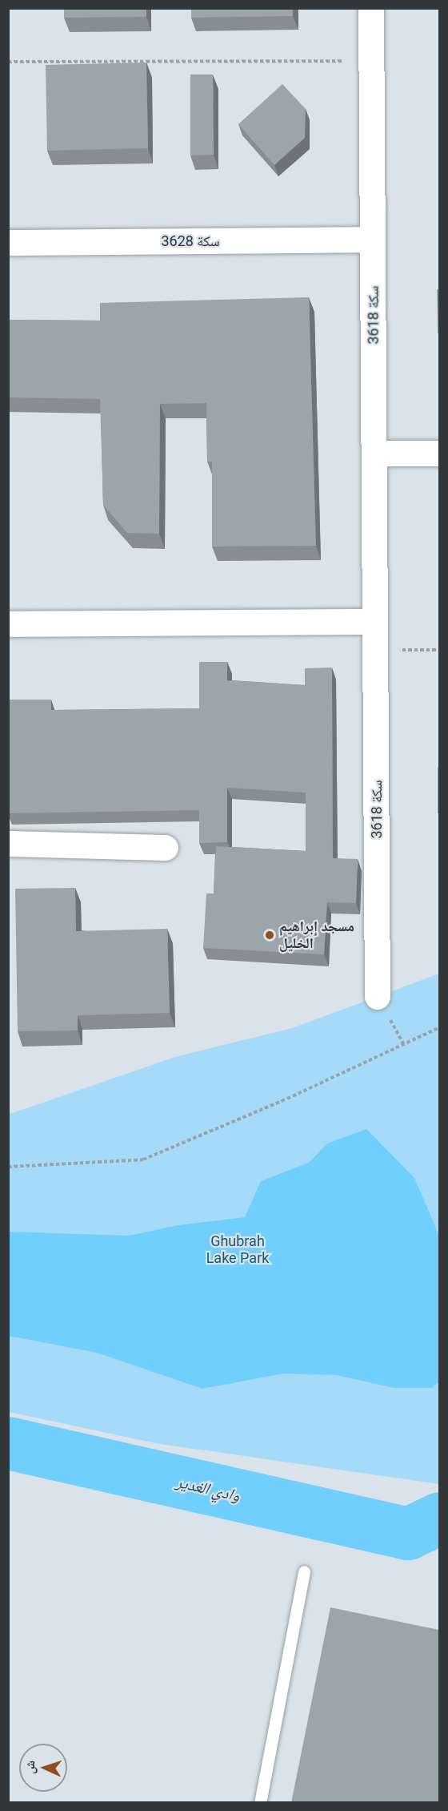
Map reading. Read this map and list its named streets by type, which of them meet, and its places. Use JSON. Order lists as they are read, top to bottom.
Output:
{
  "streets": {
    "street": ["سكة 3628", "سكة 3618"]
  },
  "crossings": [
    ["سكة 3628", "سكة 3618"]
  ],
  "water": ["وادي الغدير"],
  "parks": ["Ghubrah Lake Park"],
  "places": ["مسجد إبراهيم الخليل"],
  "north": "left"
}
